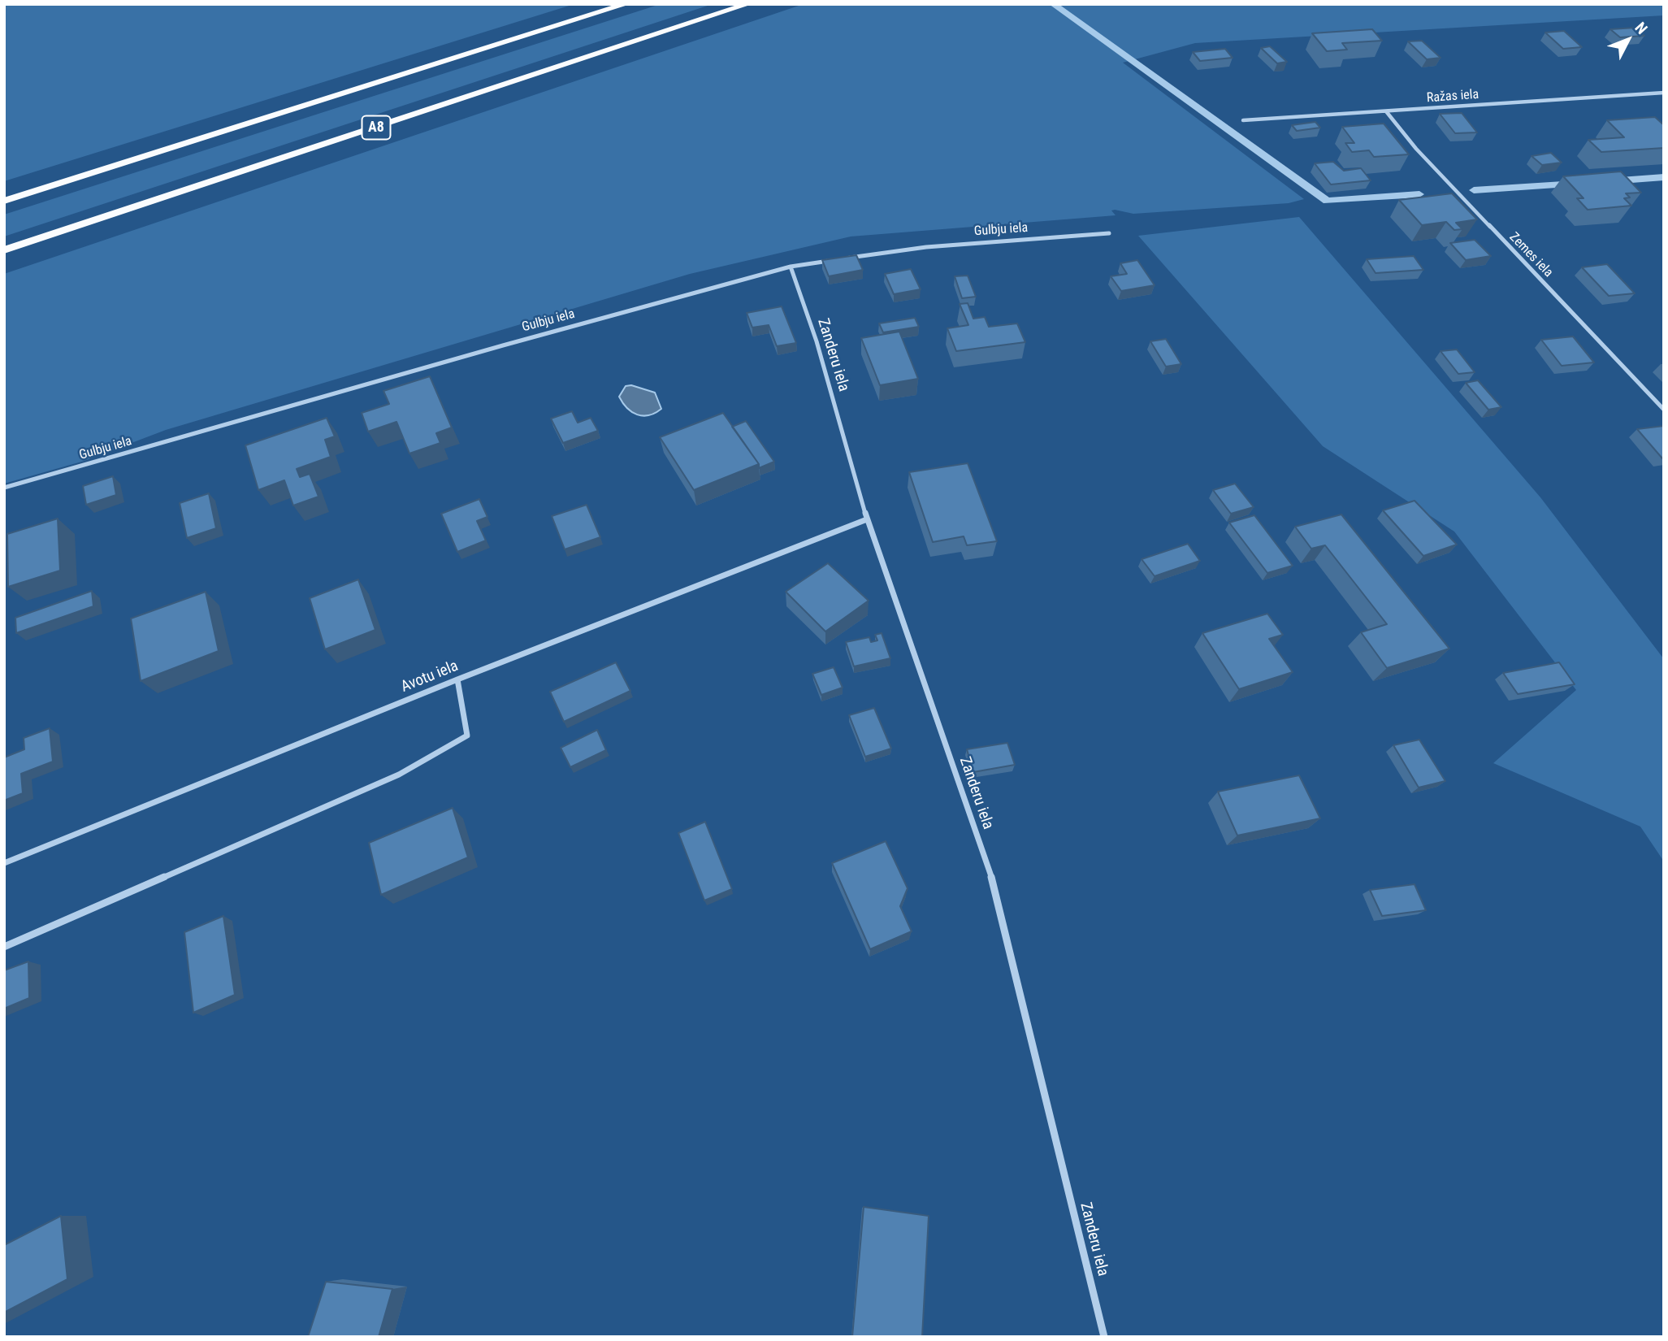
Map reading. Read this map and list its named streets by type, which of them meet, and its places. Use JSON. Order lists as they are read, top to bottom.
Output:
{
  "streets": {
    "highway": ["A8"],
    "street": [
      "Ražas iela",
      "Gulbju iela",
      "Zemes iela",
      "Zanderu iela",
      "Avotu iela"
    ]
  },
  "crossings": [
    ["Ražas iela", "Zemes iela"],
    ["Gulbju iela", "Zanderu iela"],
    ["Zanderu iela", "Avotu iela"]
  ],
  "north": "top right"
}
